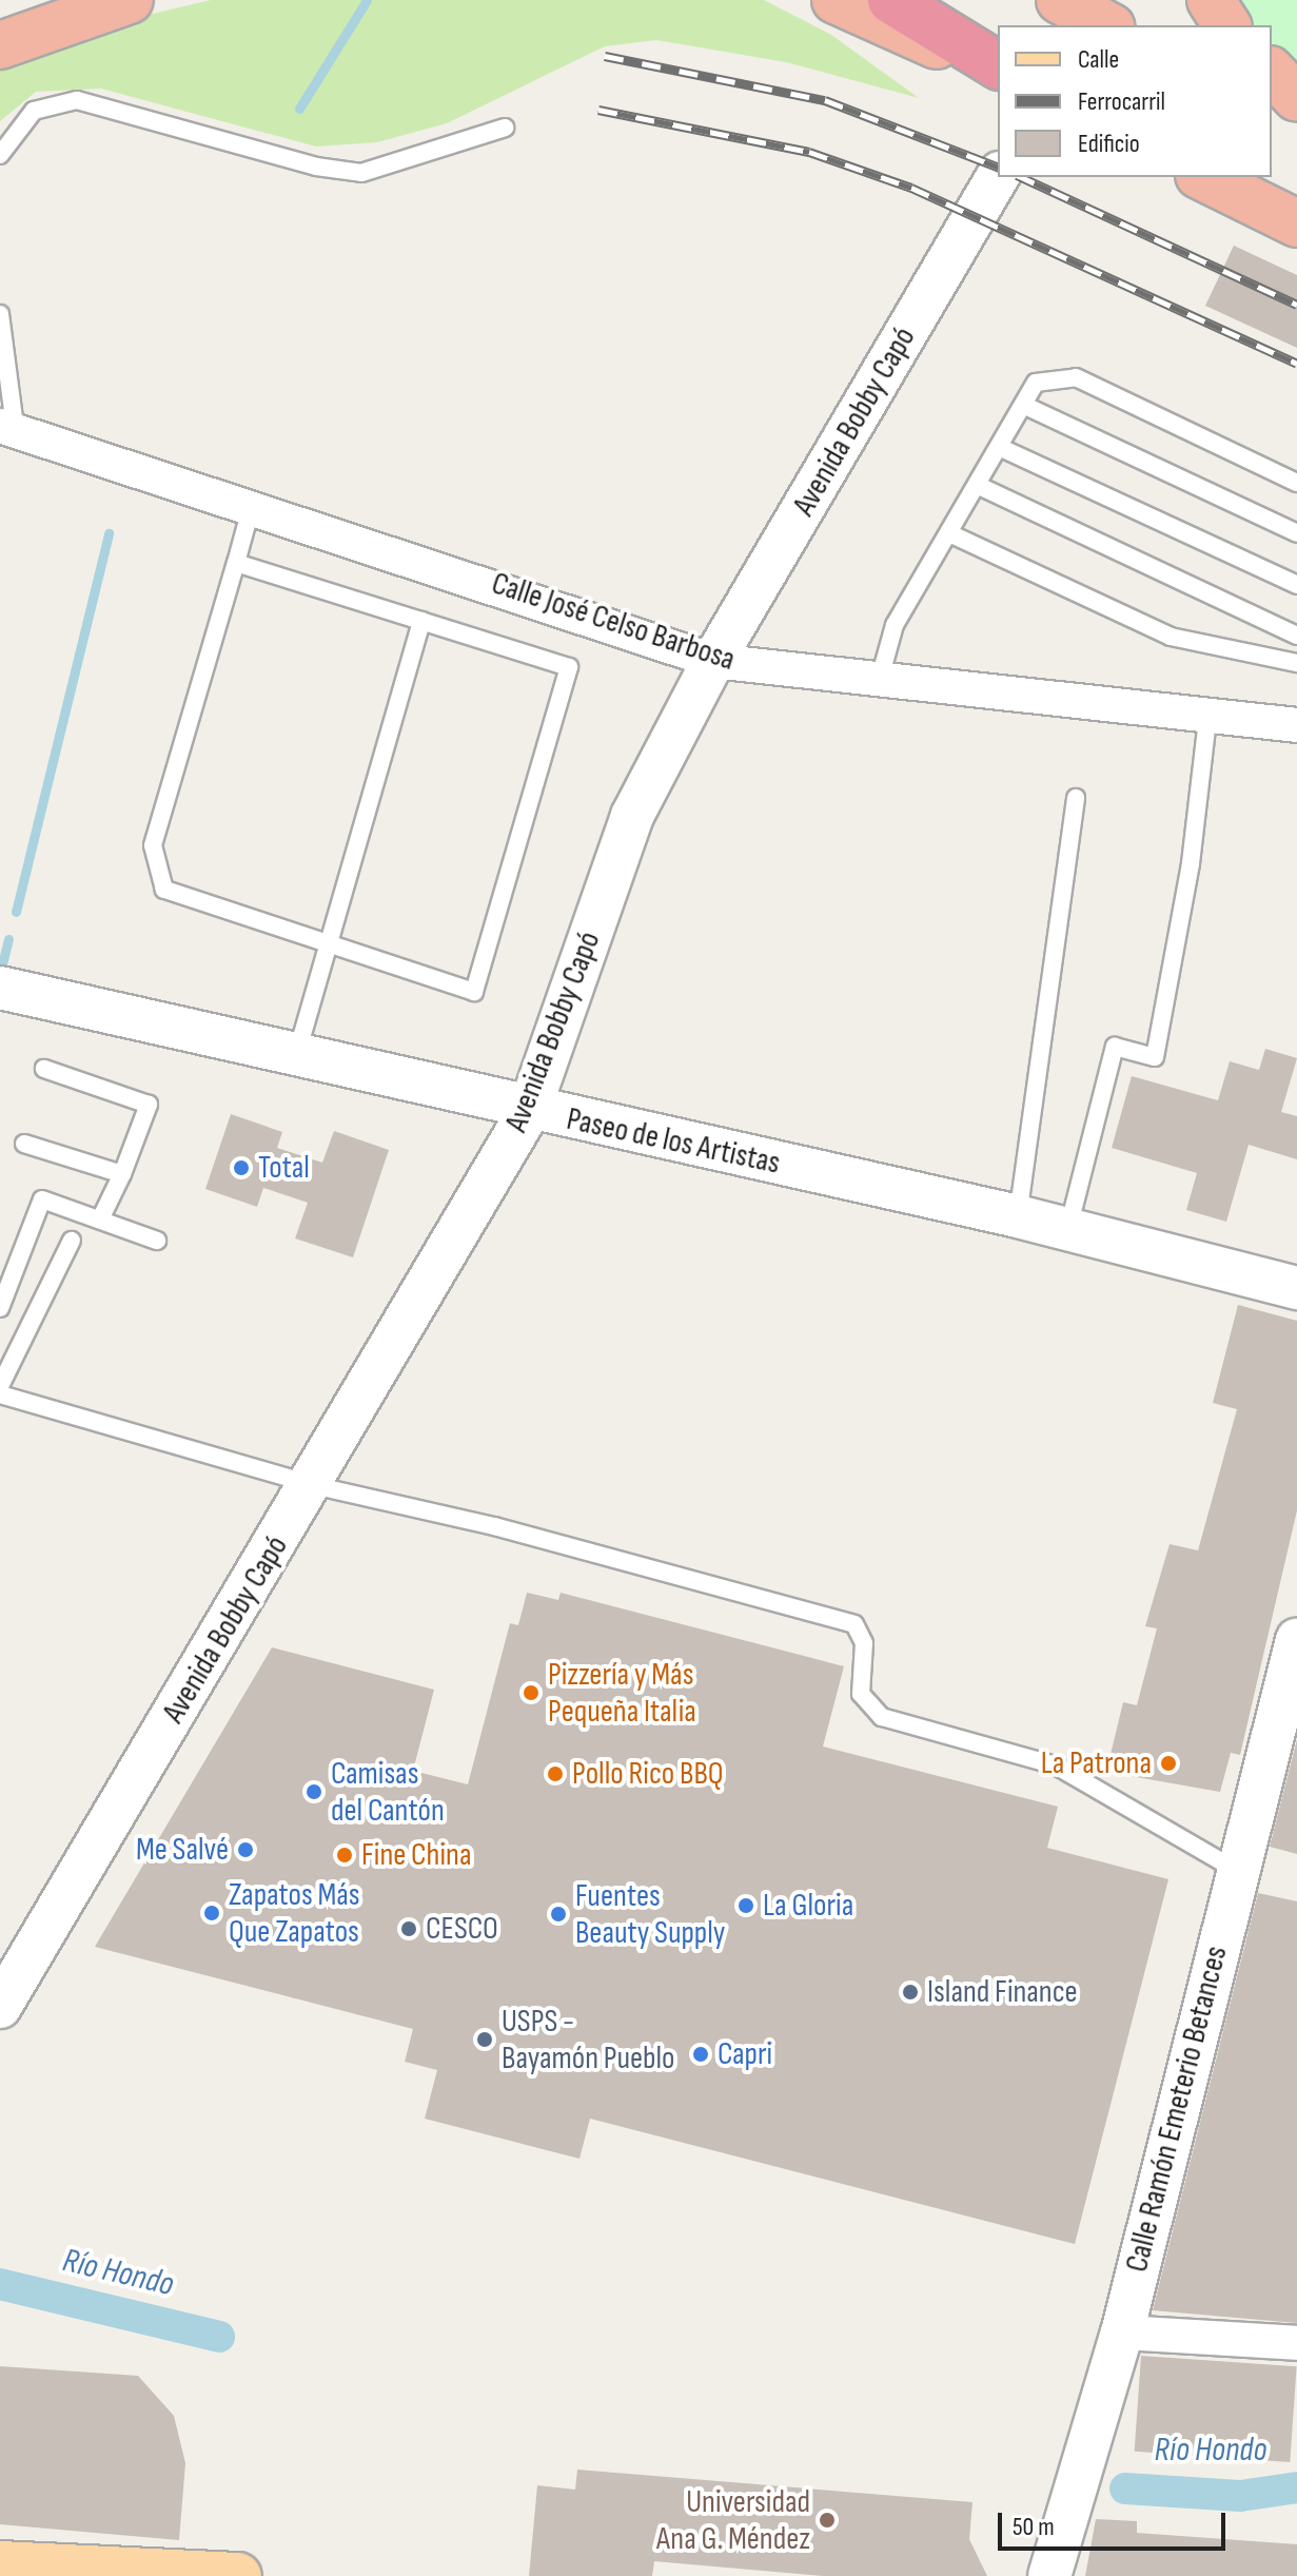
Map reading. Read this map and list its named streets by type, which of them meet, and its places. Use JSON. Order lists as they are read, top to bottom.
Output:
{
  "streets": {
    "street": [
      "Avenida Bobby Capó",
      "Calle José Celso Barbosa",
      "Paseo de los Artistas",
      "Calle Ramón Emeterio Betances"
    ]
  },
  "crossings": [
    ["Avenida Bobby Capó", "Calle José Celso Barbosa"],
    ["Avenida Bobby Capó", "Paseo de los Artistas"]
  ],
  "water": ["Río Hondo"],
  "places": [
    "Total",
    "Pizzería y Más Pequeña Italia",
    "La Patrona",
    "Pollo Rico BBQ",
    "Camisas del Cantón",
    "Me Salvé",
    "Fine China",
    "La Gloria",
    "Zapatos Más Que Zapatos",
    "Fuentes Beauty Supply",
    "CESCO",
    "Island Finance",
    "USPS - Bayamón Pueblo",
    "Capri",
    "Universidad Ana G. Méndez"
  ],
  "legend": ["Calle", "Ferrocarril", "Edificio"],
  "scale_bar": "50 m"
}
